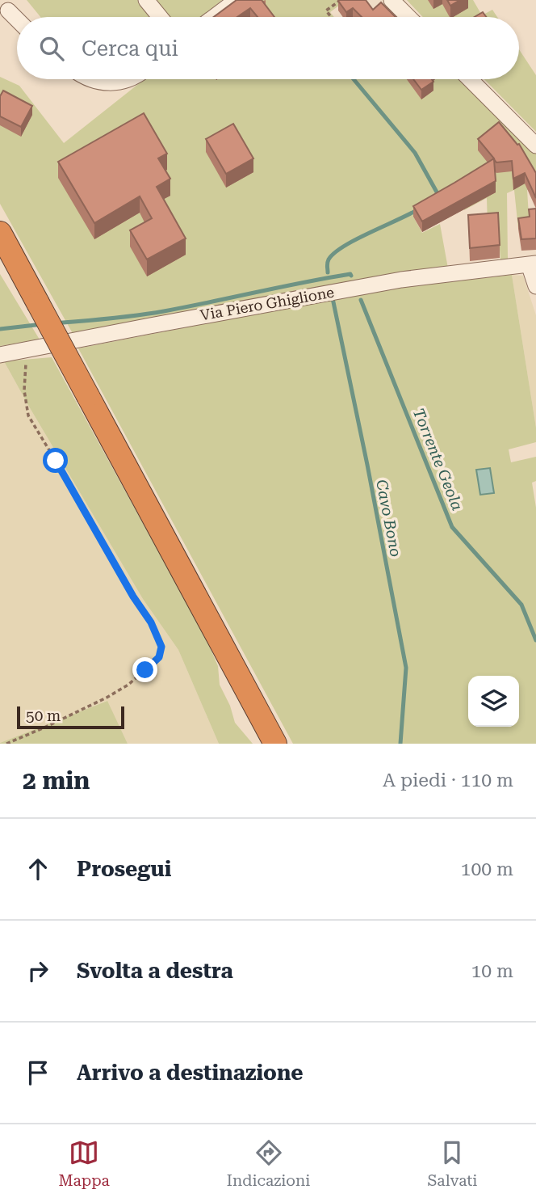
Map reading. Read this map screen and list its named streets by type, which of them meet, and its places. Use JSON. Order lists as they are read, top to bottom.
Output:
{
  "streets": {
    "street": ["Via Piero Ghiglione"]
  },
  "water": ["Torrente Geola", "Cavo Bono"],
  "scale_bar": "50 m",
  "page": {
    "search": "Cerca qui",
    "scale": "50 m",
    "heading": ["2 min", "A piedi · 110 m"],
    "list": [
      ["Prosegui", "100 m"],
      ["Svolta a destra", "10 m"],
      "Arrivo a destinazione"
    ],
    "nav": ["Mappa", "Indicazioni", "Salvati"]
  }
}
